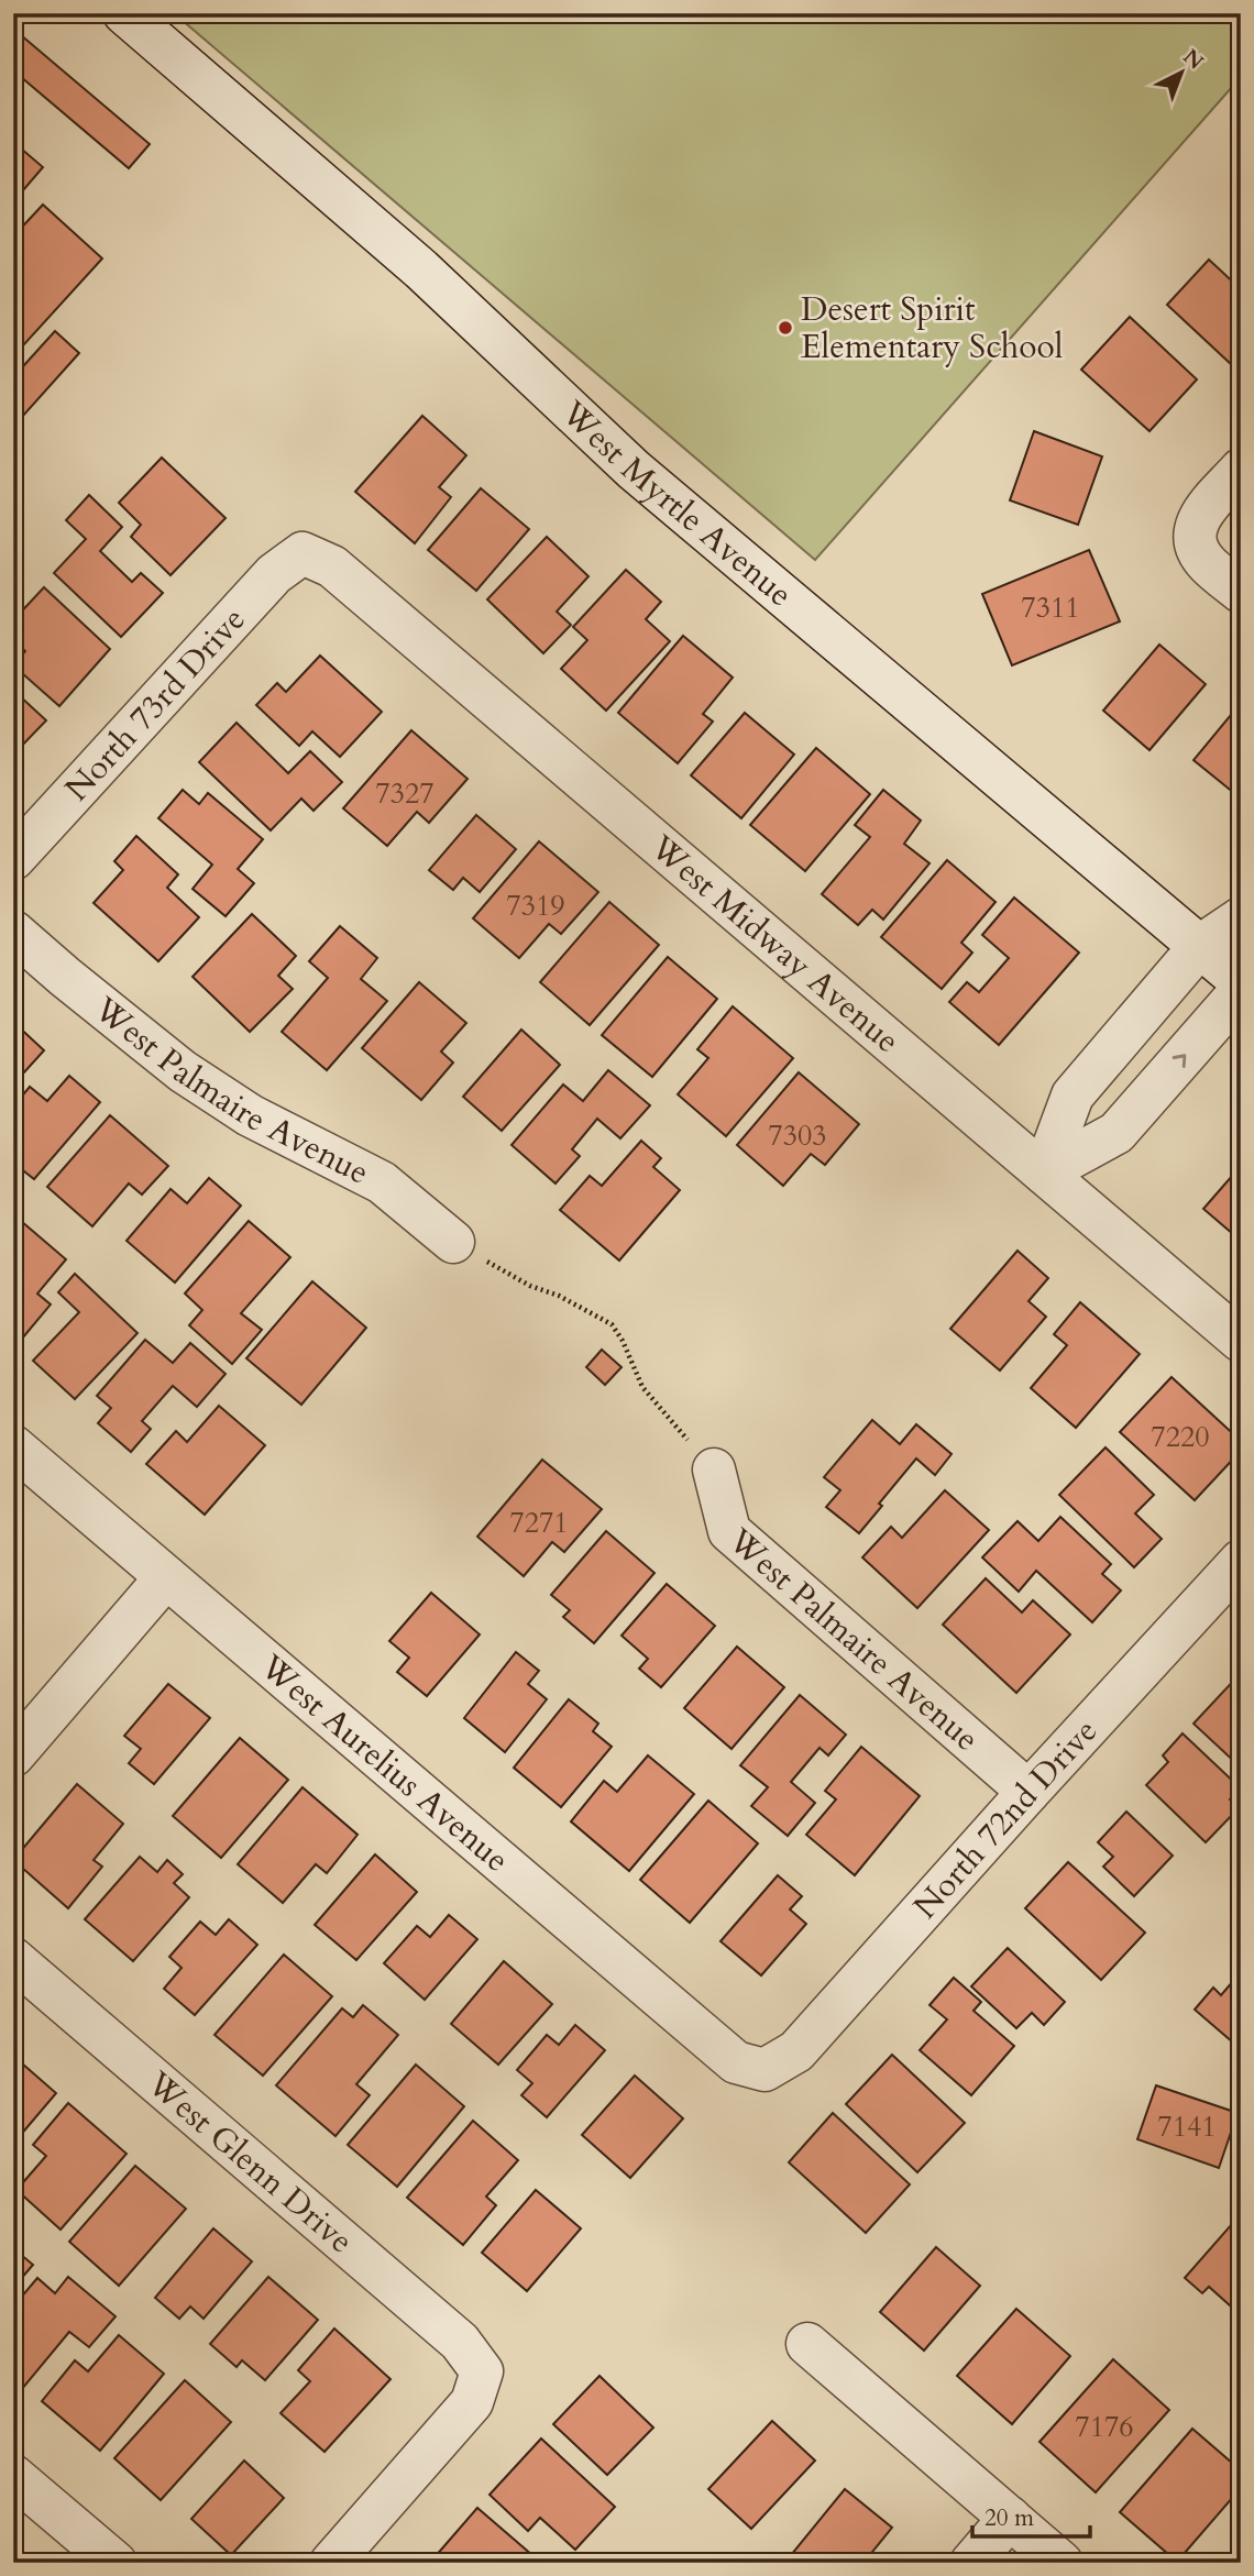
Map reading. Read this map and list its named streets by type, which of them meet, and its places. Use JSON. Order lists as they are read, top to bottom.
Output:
{
  "streets": {
    "street": [
      "West Myrtle Avenue",
      "North 73rd Drive",
      "West Midway Avenue",
      "West Palmaire Avenue",
      "West Aurelius Avenue",
      "North 72nd Drive",
      "West Glenn Drive"
    ]
  },
  "crossings": [
    ["North 73rd Drive", "West Midway Avenue"],
    ["West Palmaire Avenue", "North 72nd Drive"],
    ["West Aurelius Avenue", "North 72nd Drive"]
  ],
  "places": ["Desert Spirit Elementary School"],
  "house_numbers": [
    "7311",
    "7327",
    "7319",
    "7303",
    "7220",
    "7271",
    "7141",
    "7176"
  ],
  "scale_bar": "20 m",
  "north": "top right"
}
